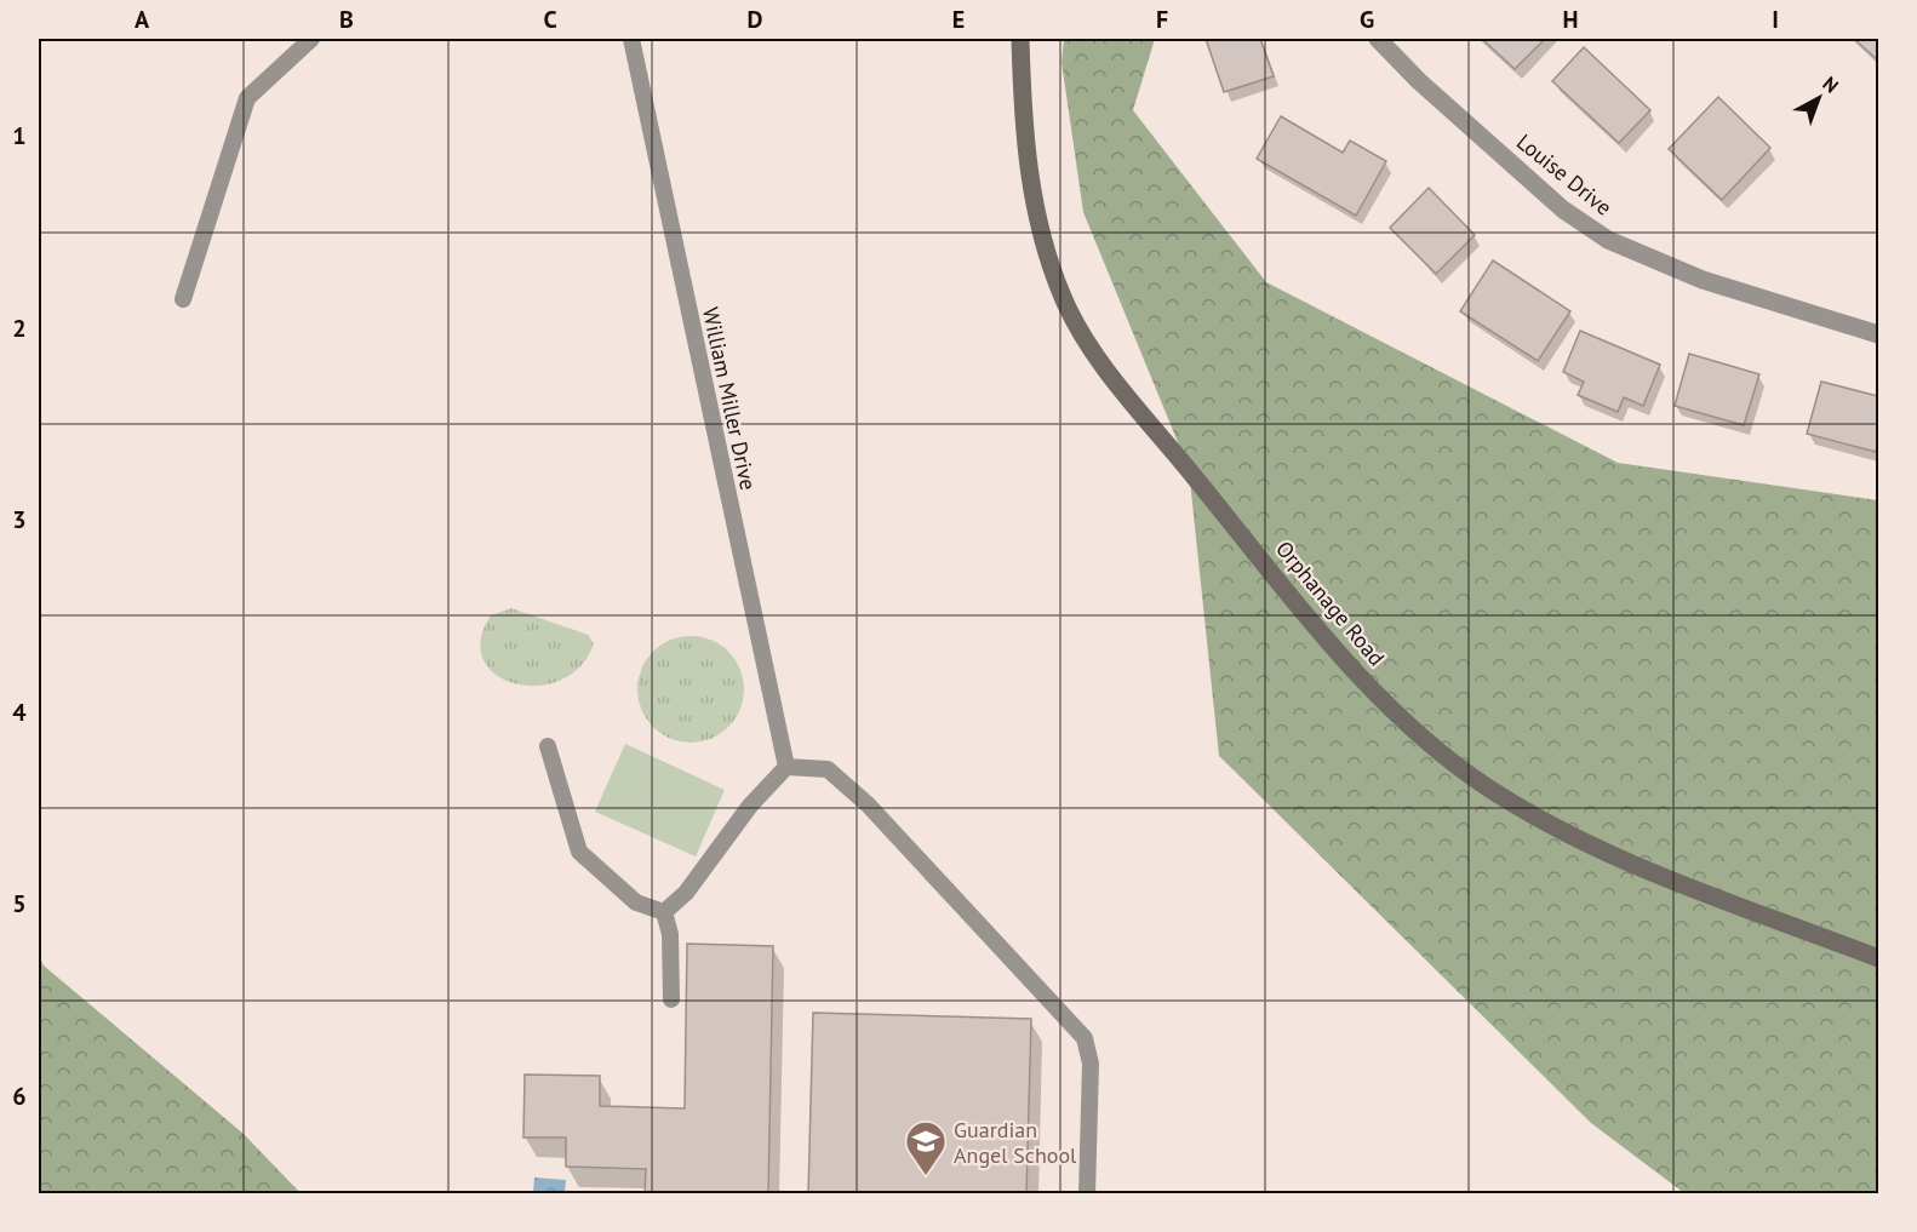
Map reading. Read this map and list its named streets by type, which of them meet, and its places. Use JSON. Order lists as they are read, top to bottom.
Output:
{
  "streets": {
    "main road": ["Orphanage Road"],
    "street": ["Louise Drive"],
    "lane": ["William Miller Drive"]
  },
  "places": {
    "school or university": ["Guardian Angel School"]
  },
  "north": "top right",
  "grid": {
    "columns": [
      "A",
      "B",
      "C",
      "D",
      "E",
      "F",
      "G",
      "H",
      "I"
    ],
    "rows": [
      "1",
      "2",
      "3",
      "4",
      "5",
      "6"
    ]
  }
}
